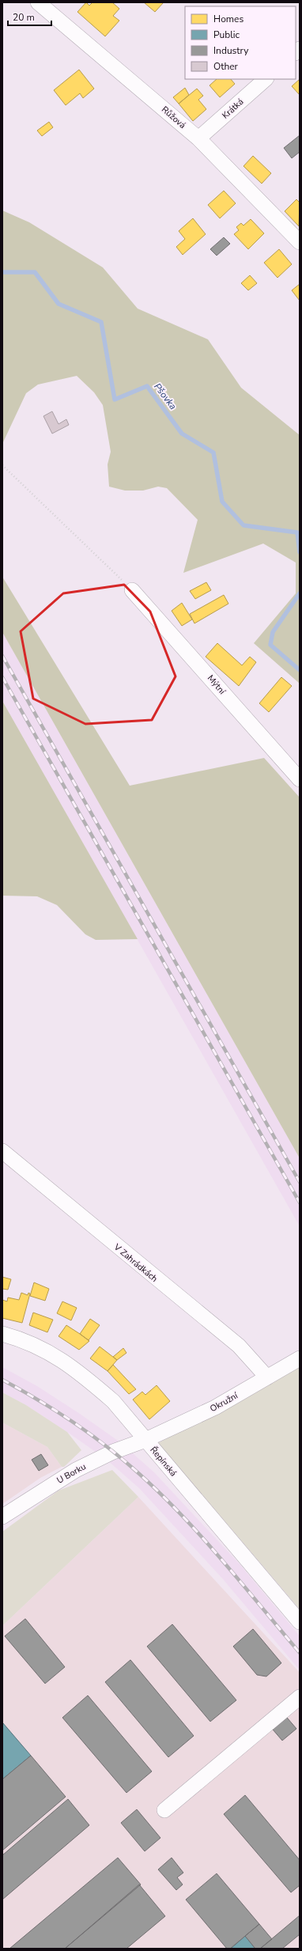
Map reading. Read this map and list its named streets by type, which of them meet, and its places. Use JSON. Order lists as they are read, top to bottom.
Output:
{
  "streets": {
    "street": [
      "Krátká",
      "Růžová",
      "Mýtní",
      "V Zahrádkách",
      "Okružní",
      "Řepínská",
      "U Borku"
    ]
  },
  "crossings": [
    ["Krátká", "Růžová"],
    ["V Zahrádkách", "Okružní"],
    ["Okružní", "Řepínská"],
    ["Okružní", "U Borku"],
    ["Řepínská", "U Borku"]
  ],
  "water": ["Pšovka"],
  "legend": [
    "Homes",
    "Public",
    "Industry",
    "Other"
  ],
  "scale_bar": "20 m"
}
